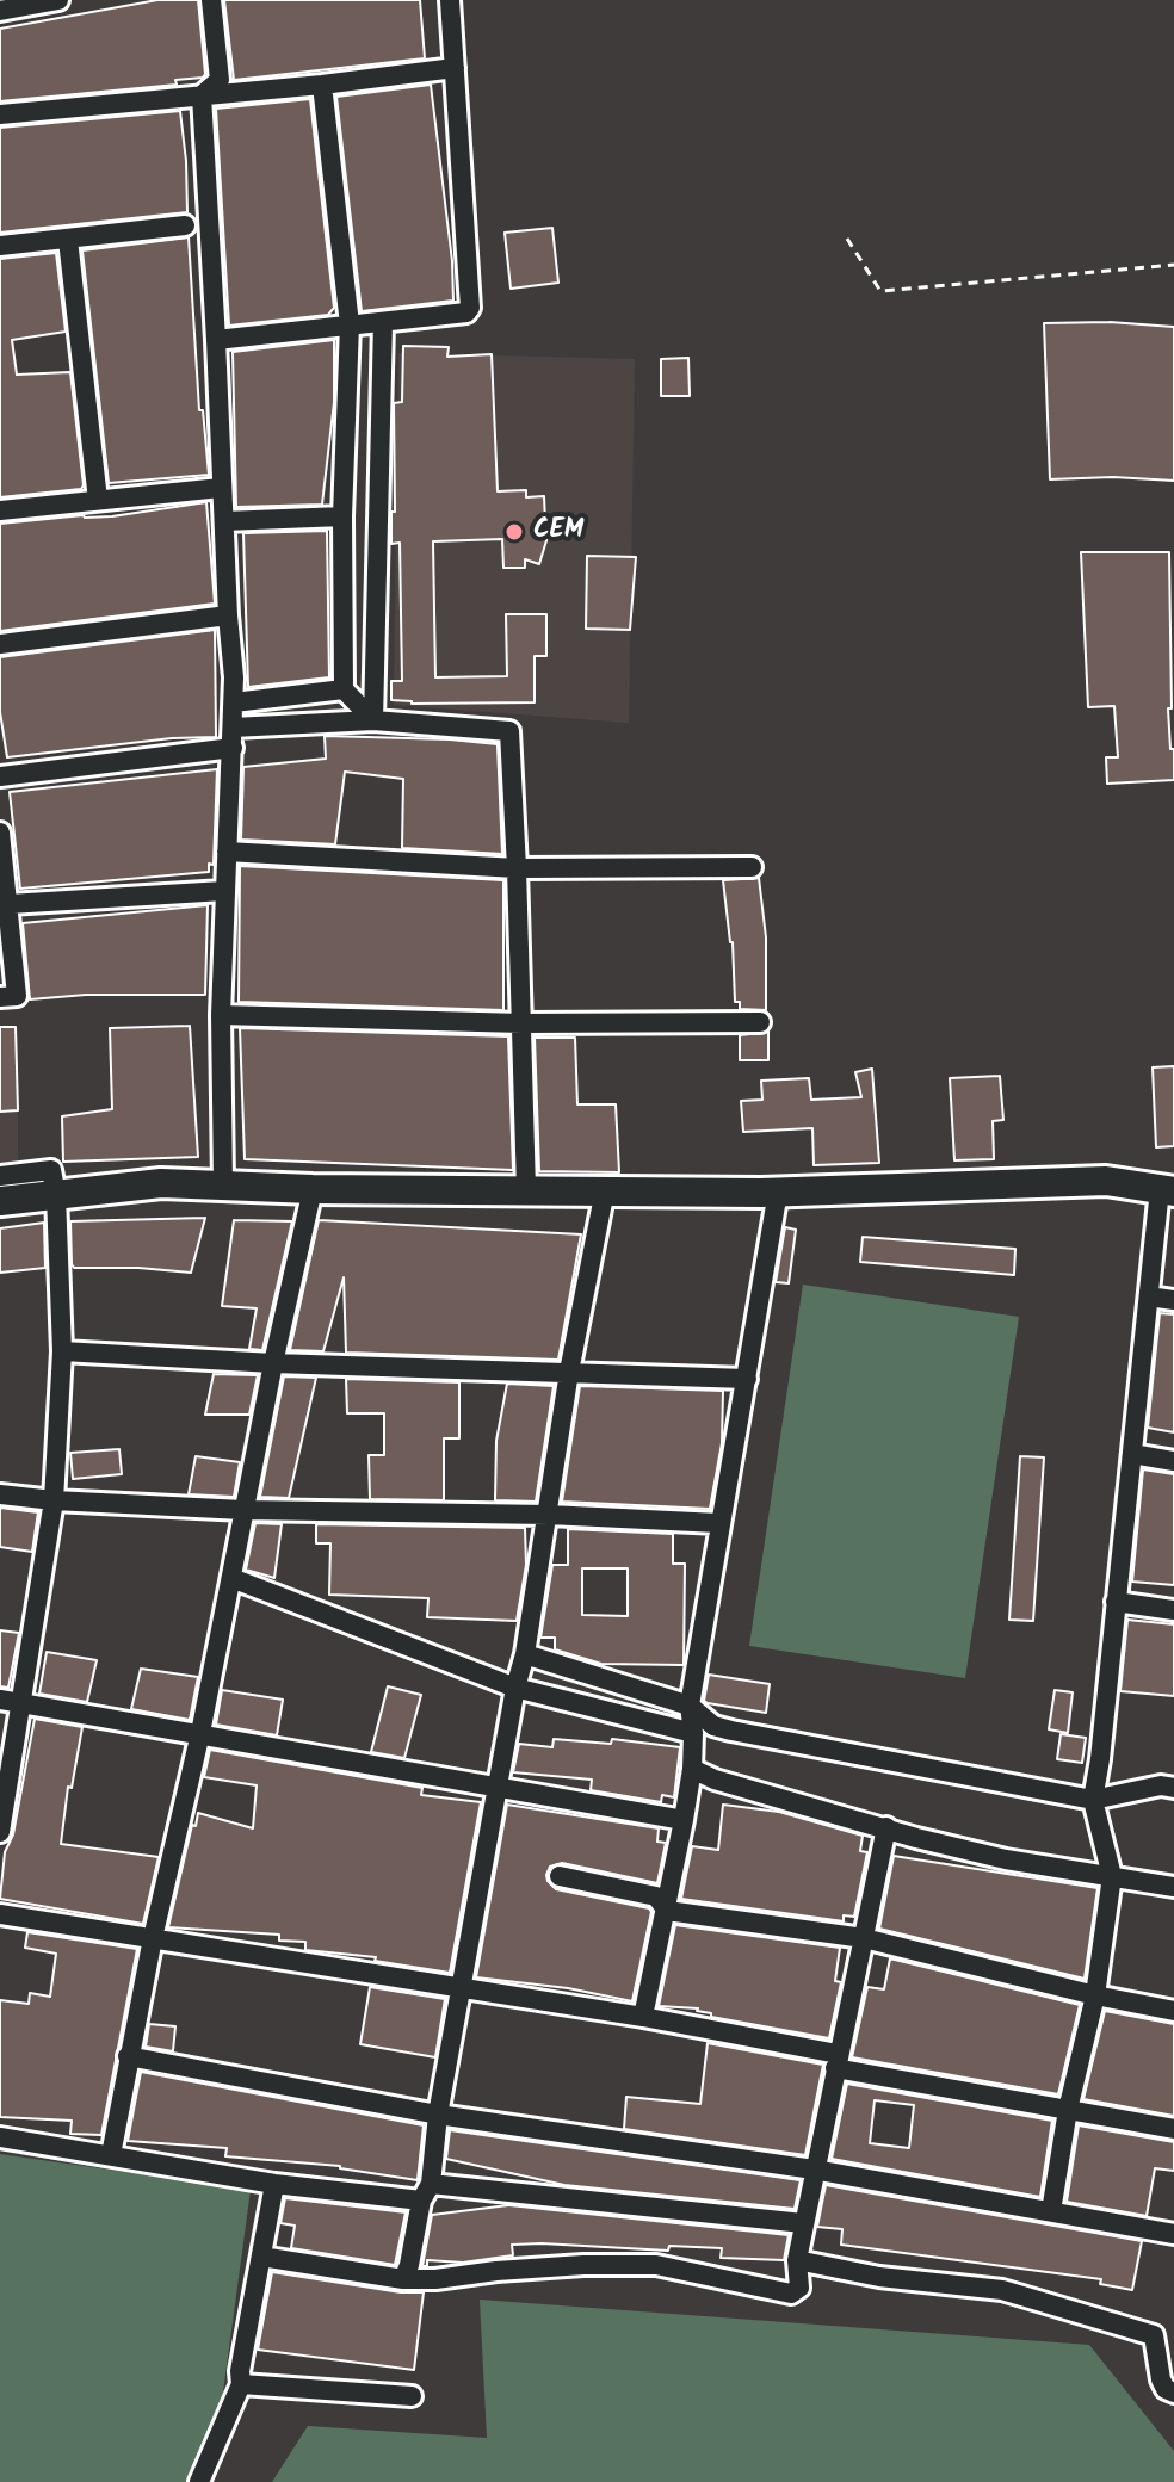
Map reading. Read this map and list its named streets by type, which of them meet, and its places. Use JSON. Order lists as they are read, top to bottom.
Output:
{
  "places": ["CEM"]
}
